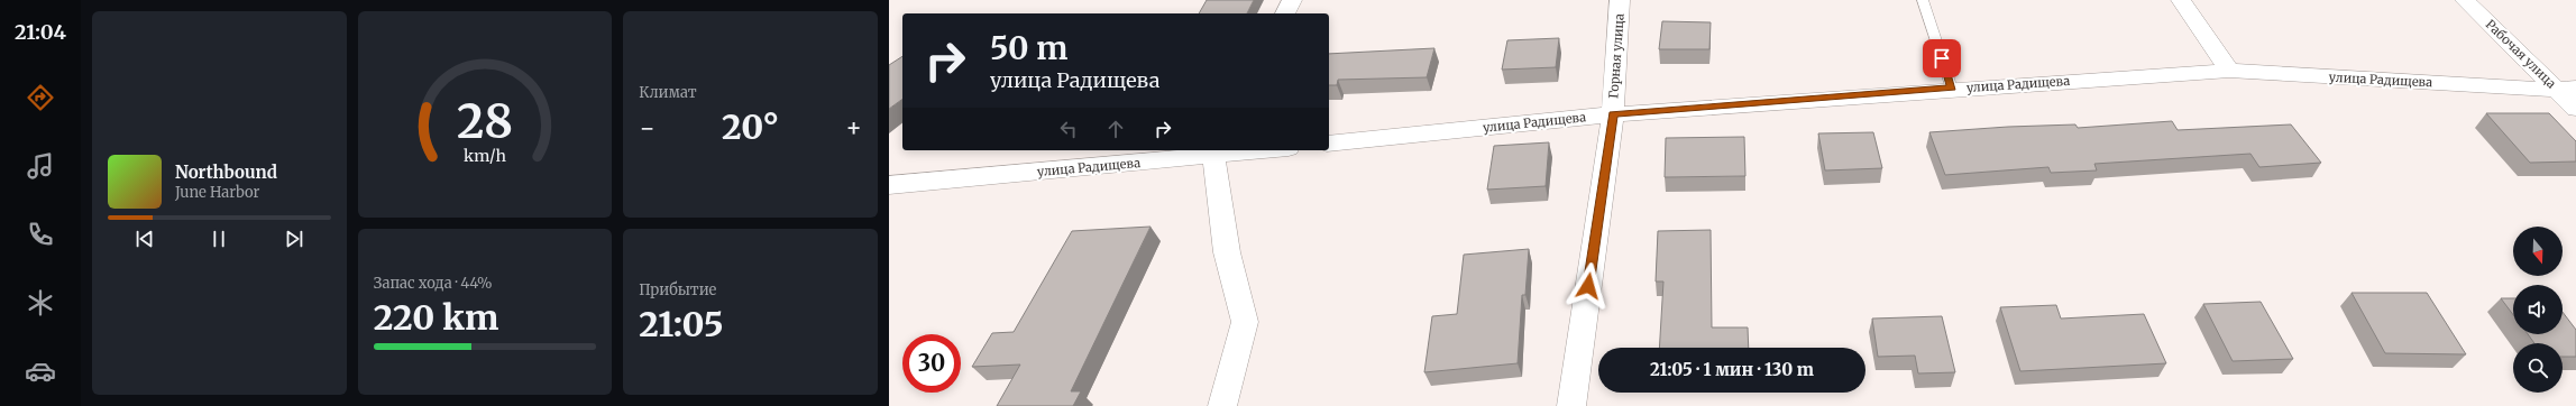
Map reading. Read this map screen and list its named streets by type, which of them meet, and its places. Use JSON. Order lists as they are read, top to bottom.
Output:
{
  "streets": {
    "street": ["Рабочая улица", "Горная улица", "улица Радищева"]
  },
  "crossings": [
    ["Рабочая улица", "улица Радищева"],
    ["Горная улица", "улица Радищева"]
  ],
  "north": "bottom",
  "page": {
    "tabs": "21:04",
    "tile": [
      "Климат",
      ["Запас хода · 44%", "220 km"],
      ["Прибытие", "21:05"]
    ],
    "turn": ["50 m", "улица Радищева"],
    "heat": ["−", "20°", "+"],
    "song": ["Northbound", "June Harbor"],
    "limit": "30",
    "trip": "21:05 · 1 мин · 130 m",
    "gauge": ["28", "km/h"]
  }
}
